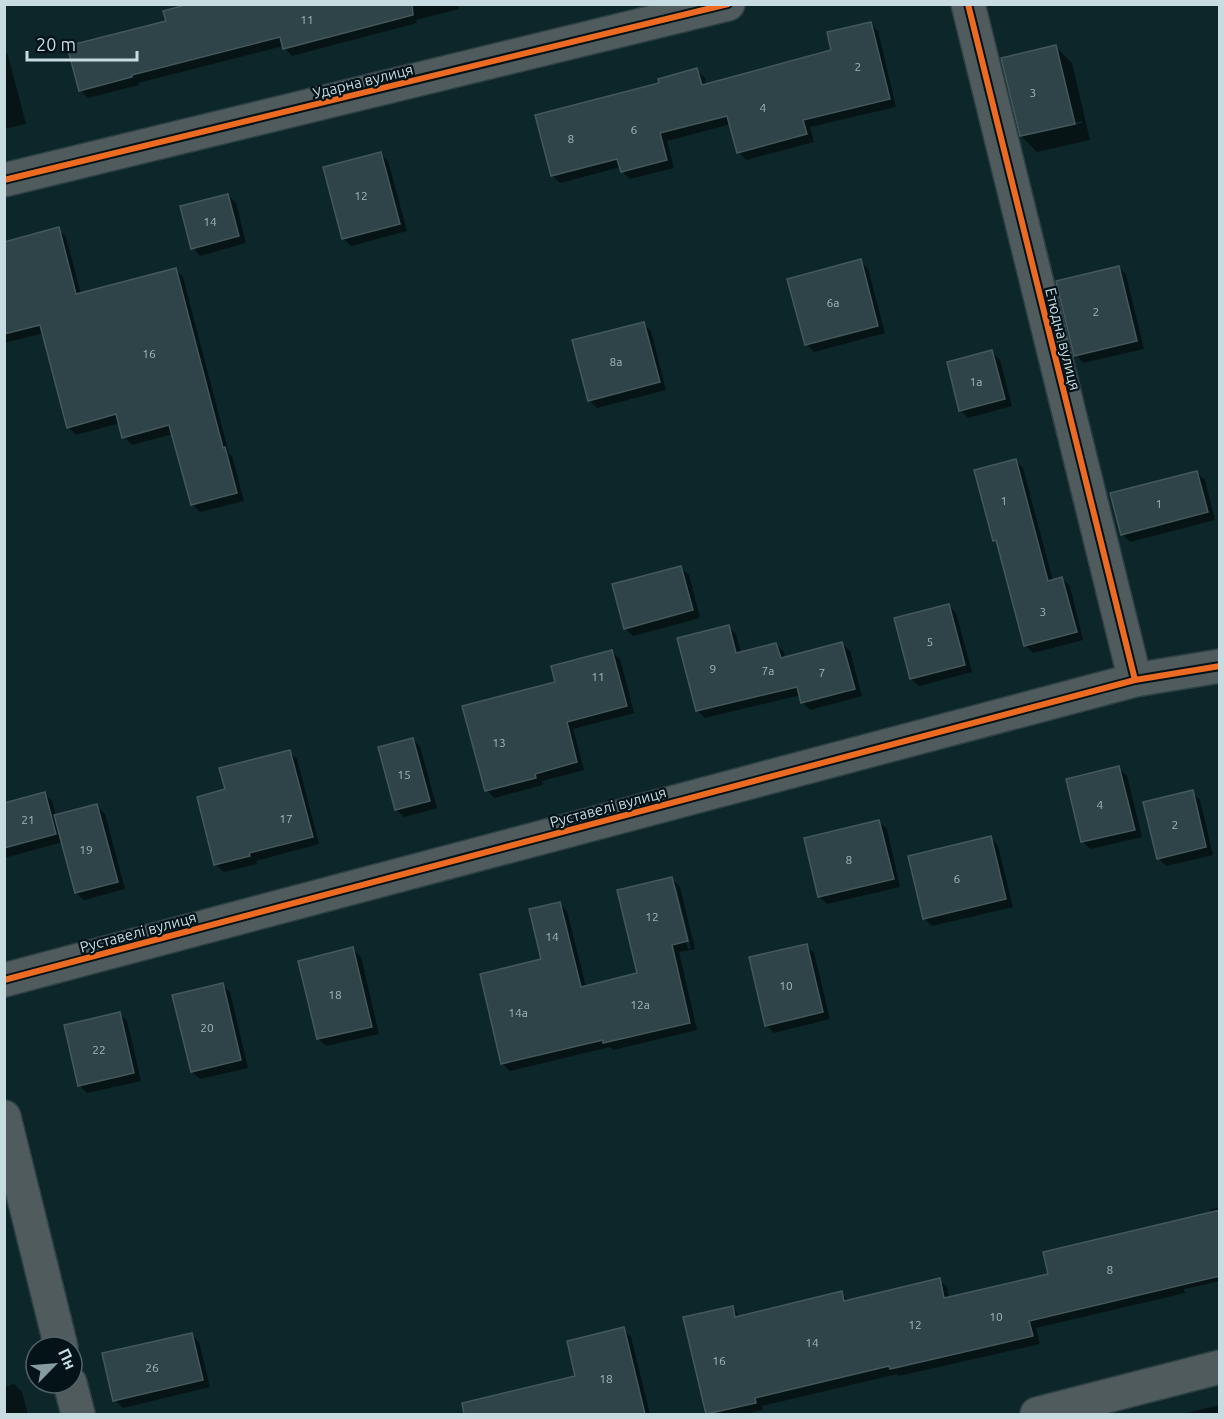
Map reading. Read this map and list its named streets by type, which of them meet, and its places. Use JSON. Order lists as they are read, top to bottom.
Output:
{
  "streets": {
    "street": ["Ударна вулиця", "Етюдна вулиця", "Руставелі вулиця"]
  },
  "crossings": [
    ["Етюдна вулиця", "Руставелі вулиця"]
  ],
  "house_numbers": [
    "11",
    "2",
    "3",
    "4",
    "6",
    "8",
    "12",
    "14",
    "6а",
    "2",
    "16",
    "8а",
    "1а",
    "1",
    "1",
    "3",
    "5",
    "9",
    "7а",
    "7",
    "11",
    "13",
    "15",
    "4",
    "17",
    "21",
    "2",
    "19",
    "8",
    "6",
    "12",
    "14",
    "10",
    "18",
    "12а",
    "14а",
    "20",
    "22",
    "8",
    "10",
    "12",
    "14",
    "16",
    "26",
    "18"
  ],
  "scale_bar": "20 m",
  "north": "top right"
}
